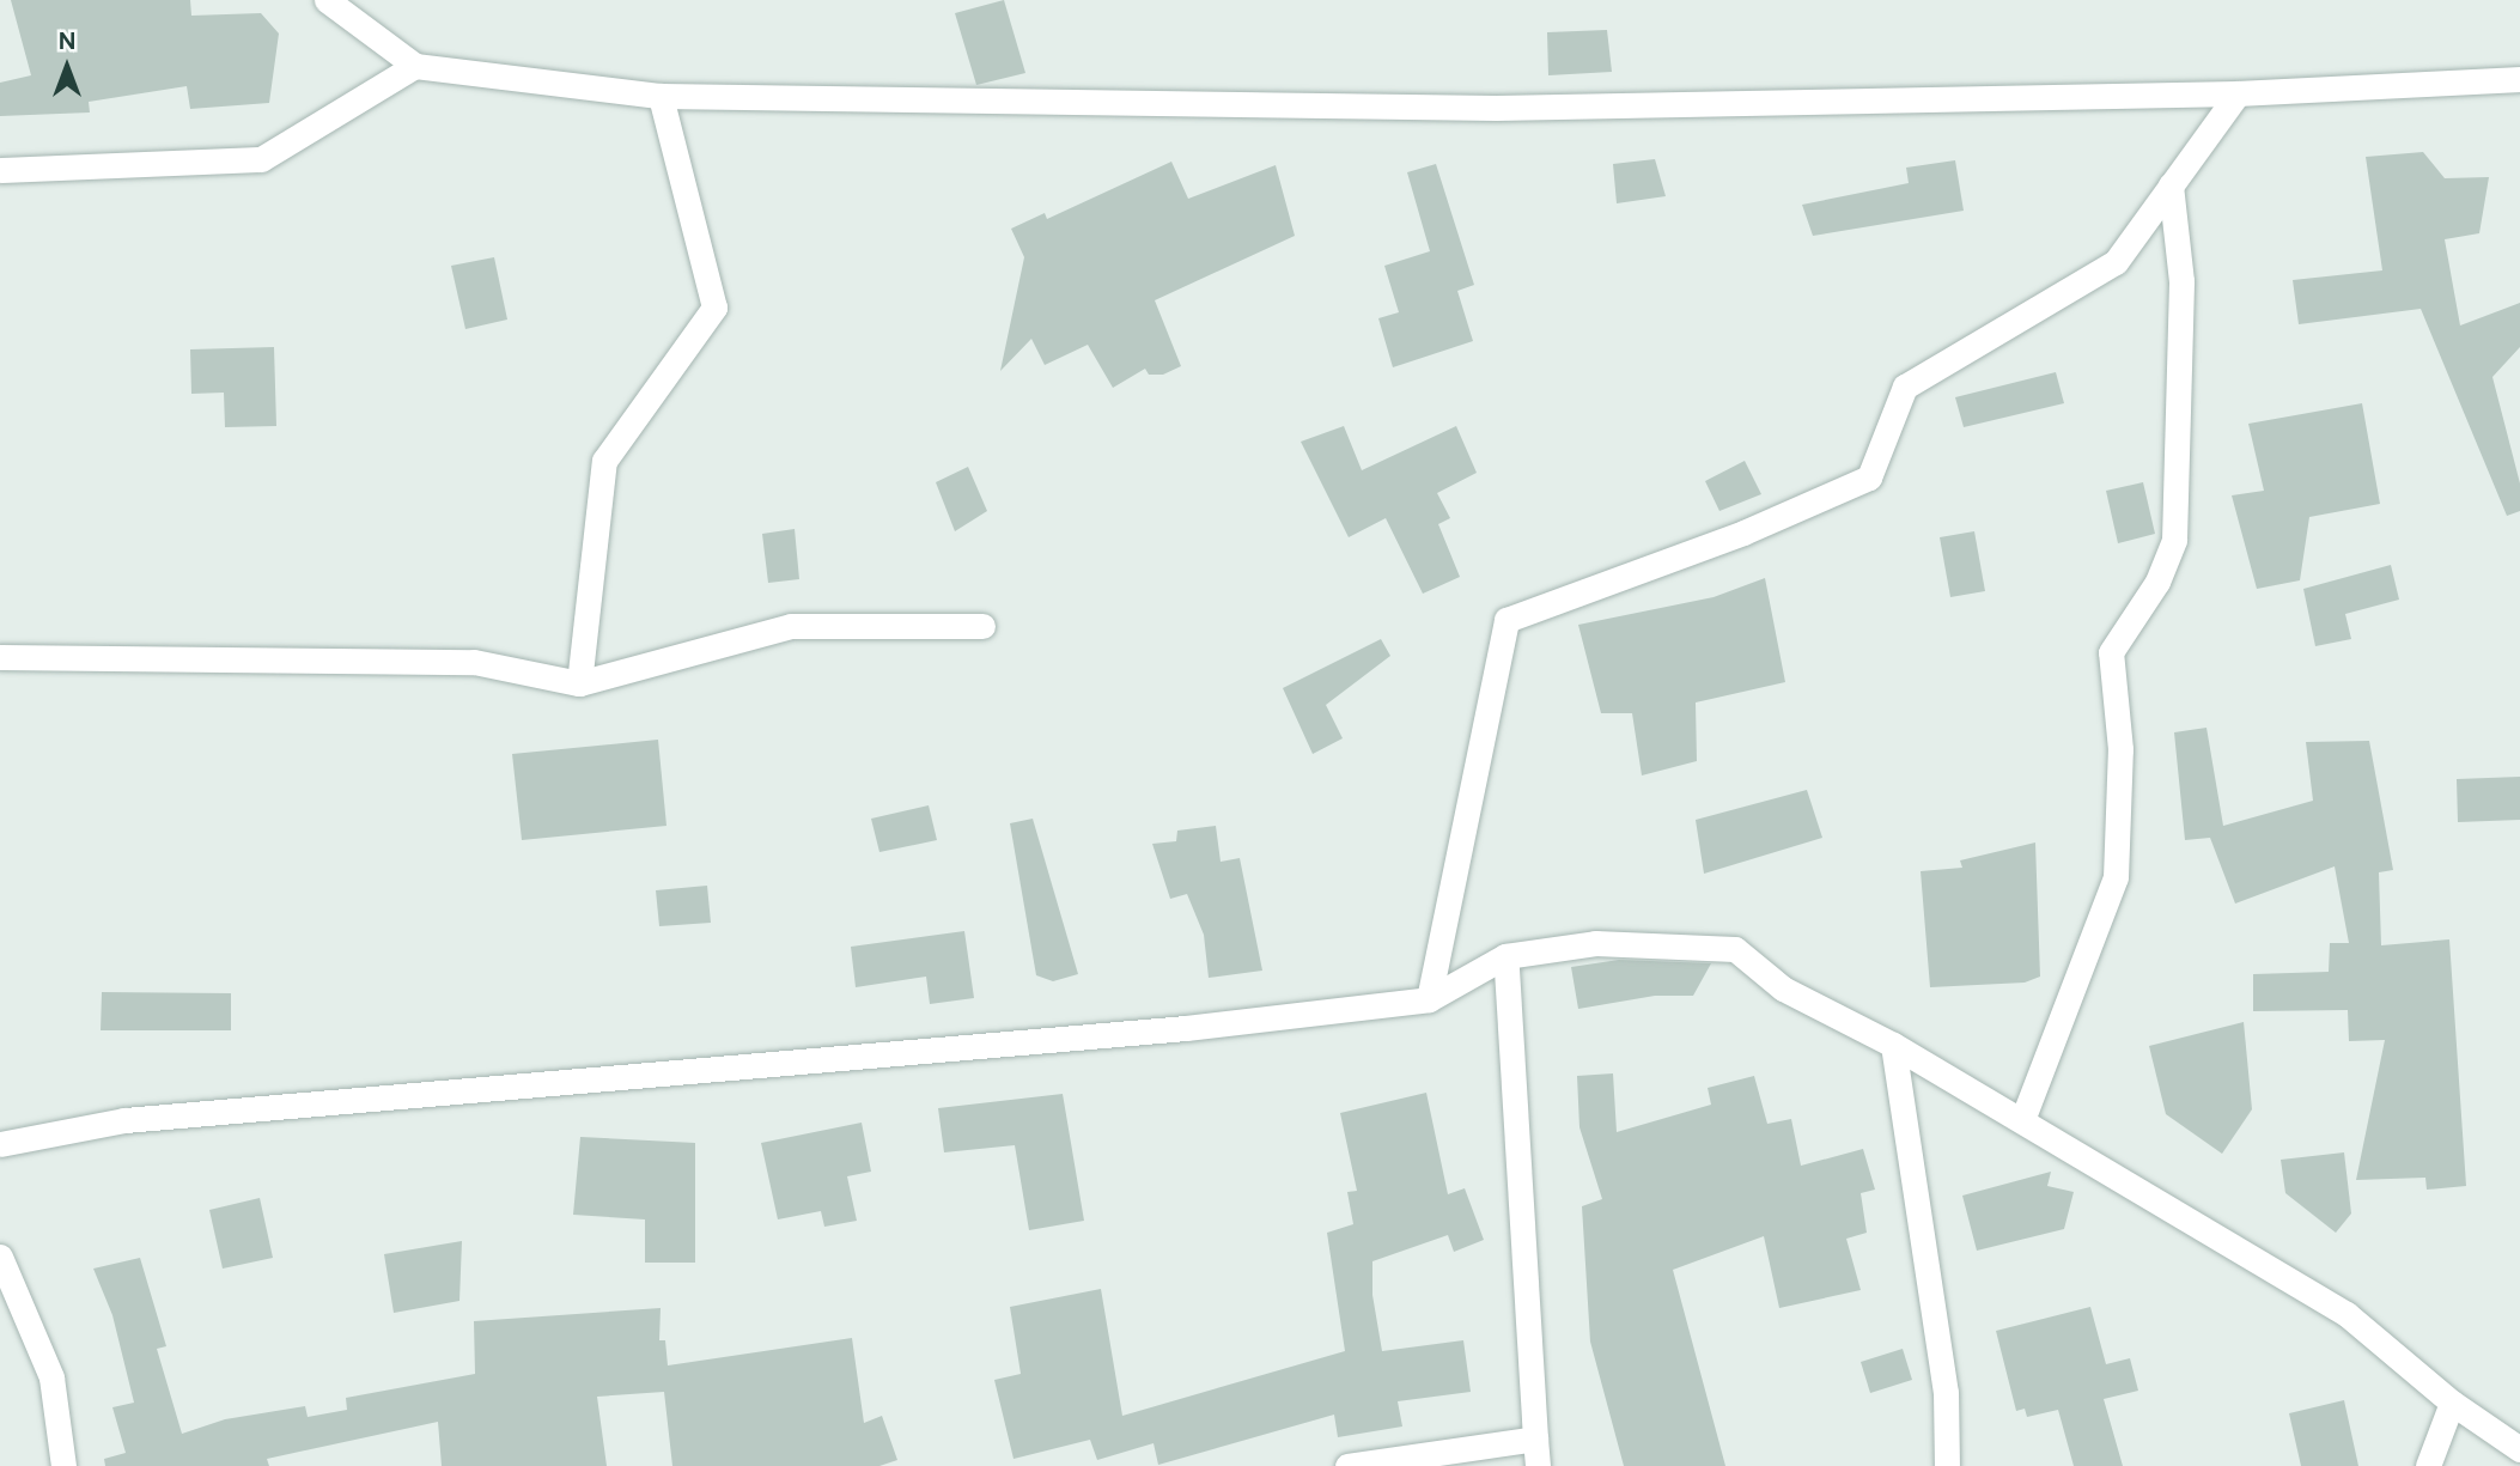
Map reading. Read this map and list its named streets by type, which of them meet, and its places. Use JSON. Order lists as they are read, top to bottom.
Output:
{
  "north": "top"
}
